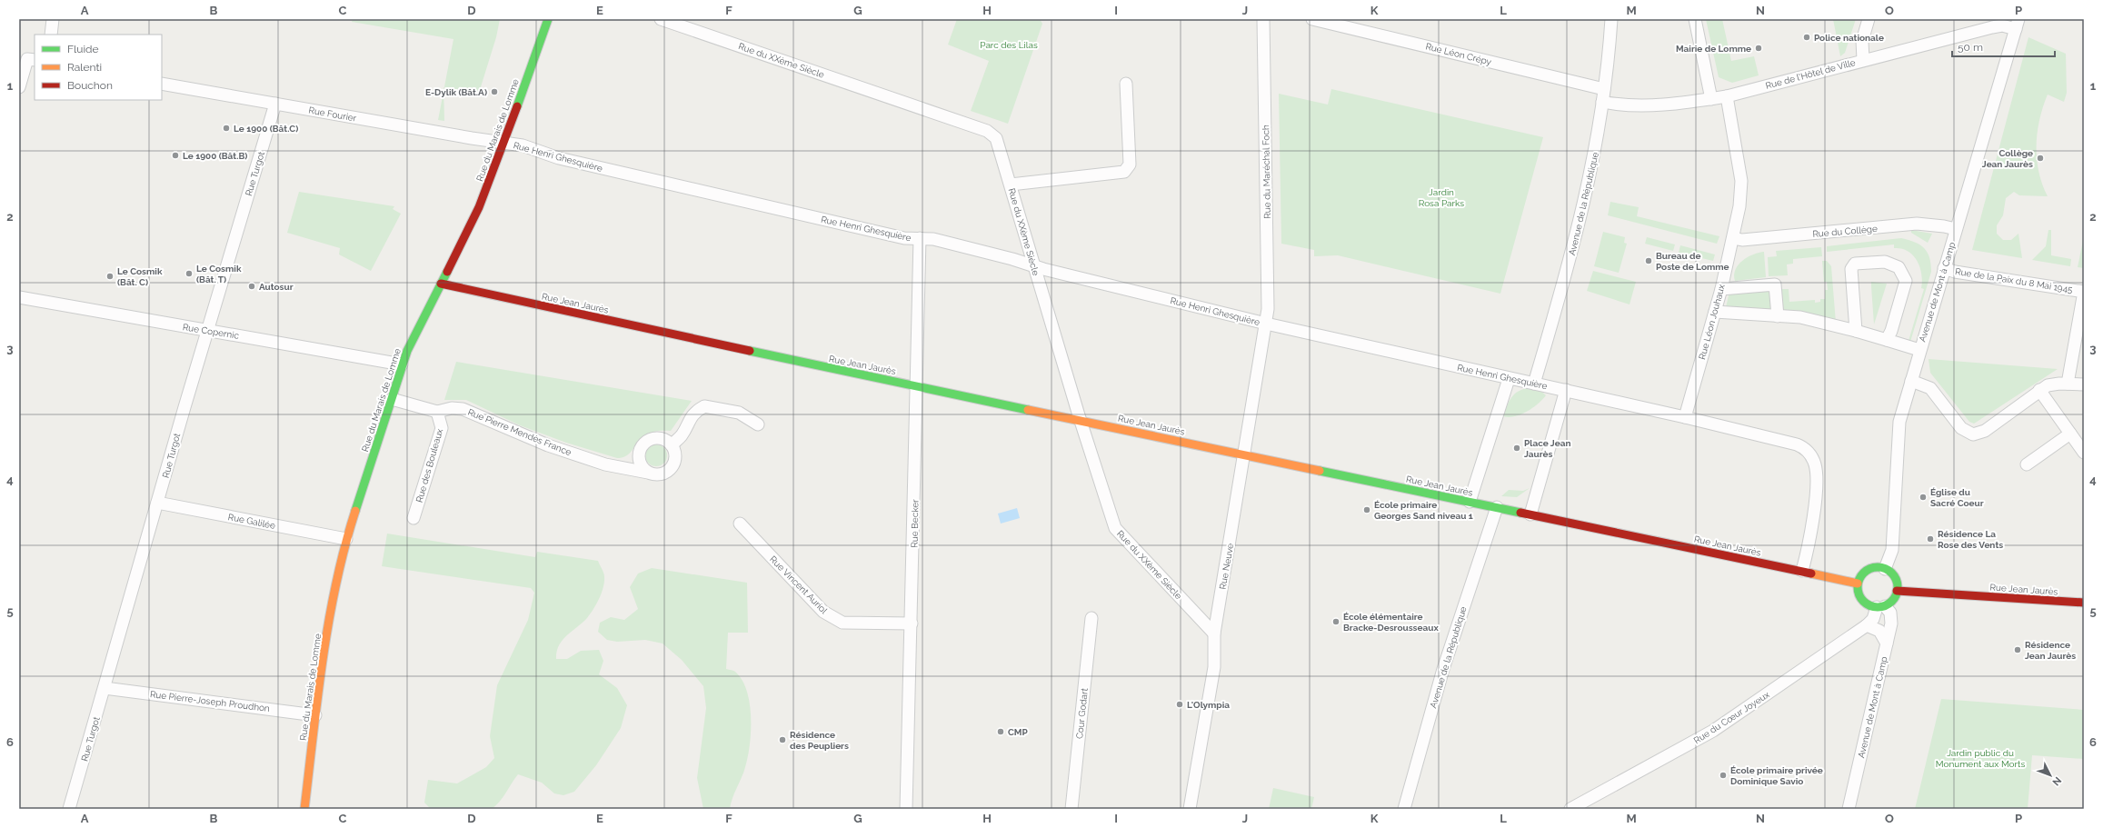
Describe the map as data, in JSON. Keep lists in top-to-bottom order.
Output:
{
  "streets": {
    "street": [
      "Rue Léon Crépy",
      "Rue du XXème Siècle",
      "Rue de l'Hôtel de Ville",
      "Rue Fourier",
      "Rue du Marais de Lomme",
      "Rue Henri Ghesquière",
      "Rue du Maréchal Foch",
      "Rue Turgot",
      "Avenue de la République",
      "Rue du Collège",
      "Rue de la Paix du 8 Mai 1945",
      "Avenue de Mont à Camp",
      "Rue Jean Jaurès",
      "Rue Léon Jouhaux",
      "Rue Copernic",
      "Rue Pierre Mendès France",
      "Rue des Bouleaux",
      "Rue Galilée",
      "Rue Becker",
      "Rue Neuve",
      "Rue Vincent Auriol",
      "Rue Pierre-Joseph Proudhon",
      "Cour Godart",
      "Rue du Cœur Joyeux"
    ]
  },
  "crossings": [
    ["Rue Léon Crépy", "Avenue de la République"],
    ["Rue du XXème Siècle", "Rue Henri Ghesquière"],
    ["Rue du XXème Siècle", "Rue Jean Jaurès"],
    ["Rue du XXème Siècle", "Rue Neuve"],
    ["Rue de l'Hôtel de Ville", "Avenue de la République"],
    ["Rue de l'Hôtel de Ville", "Avenue de Mont à Camp"],
    ["Rue de l'Hôtel de Ville", "Rue Léon Jouhaux"],
    ["Rue Fourier", "Rue du Marais de Lomme"],
    ["Rue Fourier", "Rue Henri Ghesquière"],
    ["Rue Fourier", "Rue Turgot"],
    ["Rue du Marais de Lomme", "Rue Henri Ghesquière"],
    ["Rue du Marais de Lomme", "Rue Jean Jaurès"],
    ["Rue du Marais de Lomme", "Rue Copernic"],
    ["Rue du Marais de Lomme", "Rue Pierre Mendès France"],
    ["Rue du Marais de Lomme", "Rue Galilée"],
    ["Rue du Marais de Lomme", "Rue Pierre-Joseph Proudhon"],
    ["Rue Henri Ghesquière", "Rue du Maréchal Foch"],
    ["Rue Henri Ghesquière", "Avenue de la République"],
    ["Rue Henri Ghesquière", "Rue Jean Jaurès"],
    ["Rue Henri Ghesquière", "Rue Léon Jouhaux"],
    ["Rue Henri Ghesquière", "Rue Becker"],
    ["Rue Henri Ghesquière", "Rue Neuve"],
    ["Rue du Maréchal Foch", "Rue Neuve"],
    ["Rue Turgot", "Rue Copernic"],
    ["Rue Turgot", "Rue Galilée"],
    ["Rue Turgot", "Rue Pierre-Joseph Proudhon"],
    ["Avenue de la République", "Rue Jean Jaurès"],
    ["Rue du Collège", "Avenue de Mont à Camp"],
    ["Rue du Collège", "Rue Léon Jouhaux"],
    ["Rue de la Paix du 8 Mai 1945", "Avenue de Mont à Camp"],
    ["Avenue de Mont à Camp", "Rue Jean Jaurès"],
    ["Avenue de Mont à Camp", "Rue du Cœur Joyeux"],
    ["Rue Jean Jaurès", "Rue Becker"],
    ["Rue Jean Jaurès", "Rue Neuve"],
    ["Rue Jean Jaurès", "Rue du Cœur Joyeux"],
    ["Rue Pierre Mendès France", "Rue des Bouleaux"],
    ["Rue Becker", "Rue Vincent Auriol"]
  ],
  "parks": ["Parc des Lilas", "Jardin Rosa Parks", "Jardin public du Monument aux Morts"],
  "places": [
    "Police nationale",
    "Mairie de Lomme",
    "E-Dylik (Bât.A)",
    "Le 1900 (Bât.C)",
    "Le 1900 (Bât.B)",
    "Collège Jean Jaurès",
    "Bureau de Poste de Lomme",
    "Le Cosmik (Bât. T)",
    "Le Cosmik (Bât. C)",
    "Autosur",
    "Place Jean Jaurès",
    "Église du Sacré Coeur",
    "École primaire Georges Sand niveau 1",
    "Résidence La Rose des Vents",
    "École élémentaire Bracke-Desrousseaux",
    "Résidence Jean Jaurès",
    "L'Olympia",
    "CMP",
    "Résidence des Peupliers",
    "École primaire privée Dominique Savio"
  ],
  "legend": ["Fluide", "Ralenti", "Bouchon"],
  "scale_bar": "50 m",
  "north": "bottom right",
  "grid": {
    "columns": [
      "A",
      "B",
      "C",
      "D",
      "E",
      "F",
      "G",
      "H",
      "I",
      "J",
      "K",
      "L",
      "M",
      "N",
      "O",
      "P"
    ],
    "rows": [
      "1",
      "2",
      "3",
      "4",
      "5",
      "6"
    ]
  }
}
